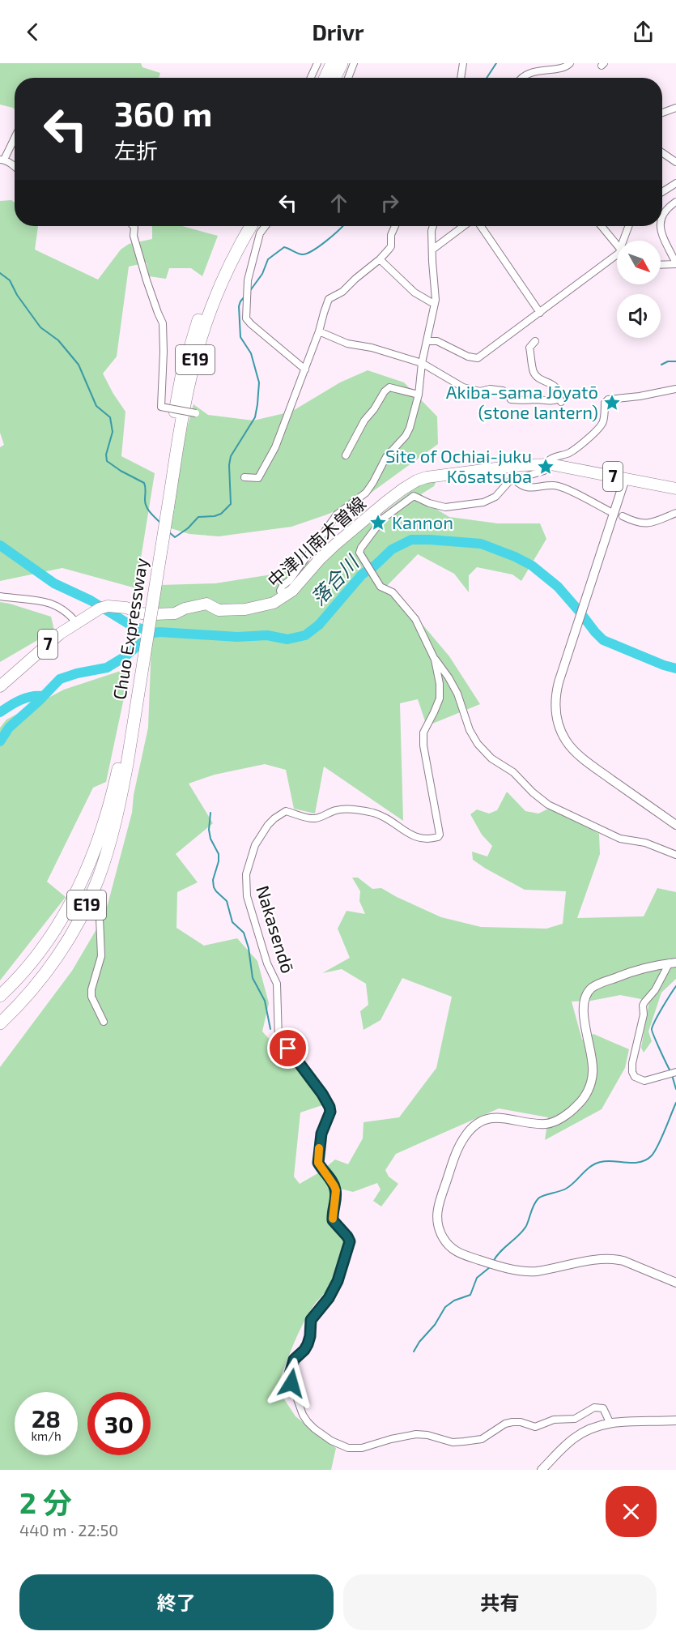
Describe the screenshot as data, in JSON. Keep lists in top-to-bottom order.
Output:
{
  "streets": {
    "highway": ["E19", "Chuo Expressway"],
    "main road": ["7", "中津川南木曽線"],
    "street": ["Nakasendō"]
  },
  "water": ["落合川"],
  "places": {
    "place": ["Akiba-sama Jōyatō (stone lantern)", "Site of Ochiai-juku Kōsatsuba", "Kannon"]
  },
  "north": "bottom right",
  "page": {
    "header": "Drivr",
    "turn": ["360 m", "左折"],
    "speed": "28 km/h",
    "limit": "30",
    "heading": ["2 分", "440 m · 22:50"],
    "buttons": ["終了", "共有"]
  }
}
